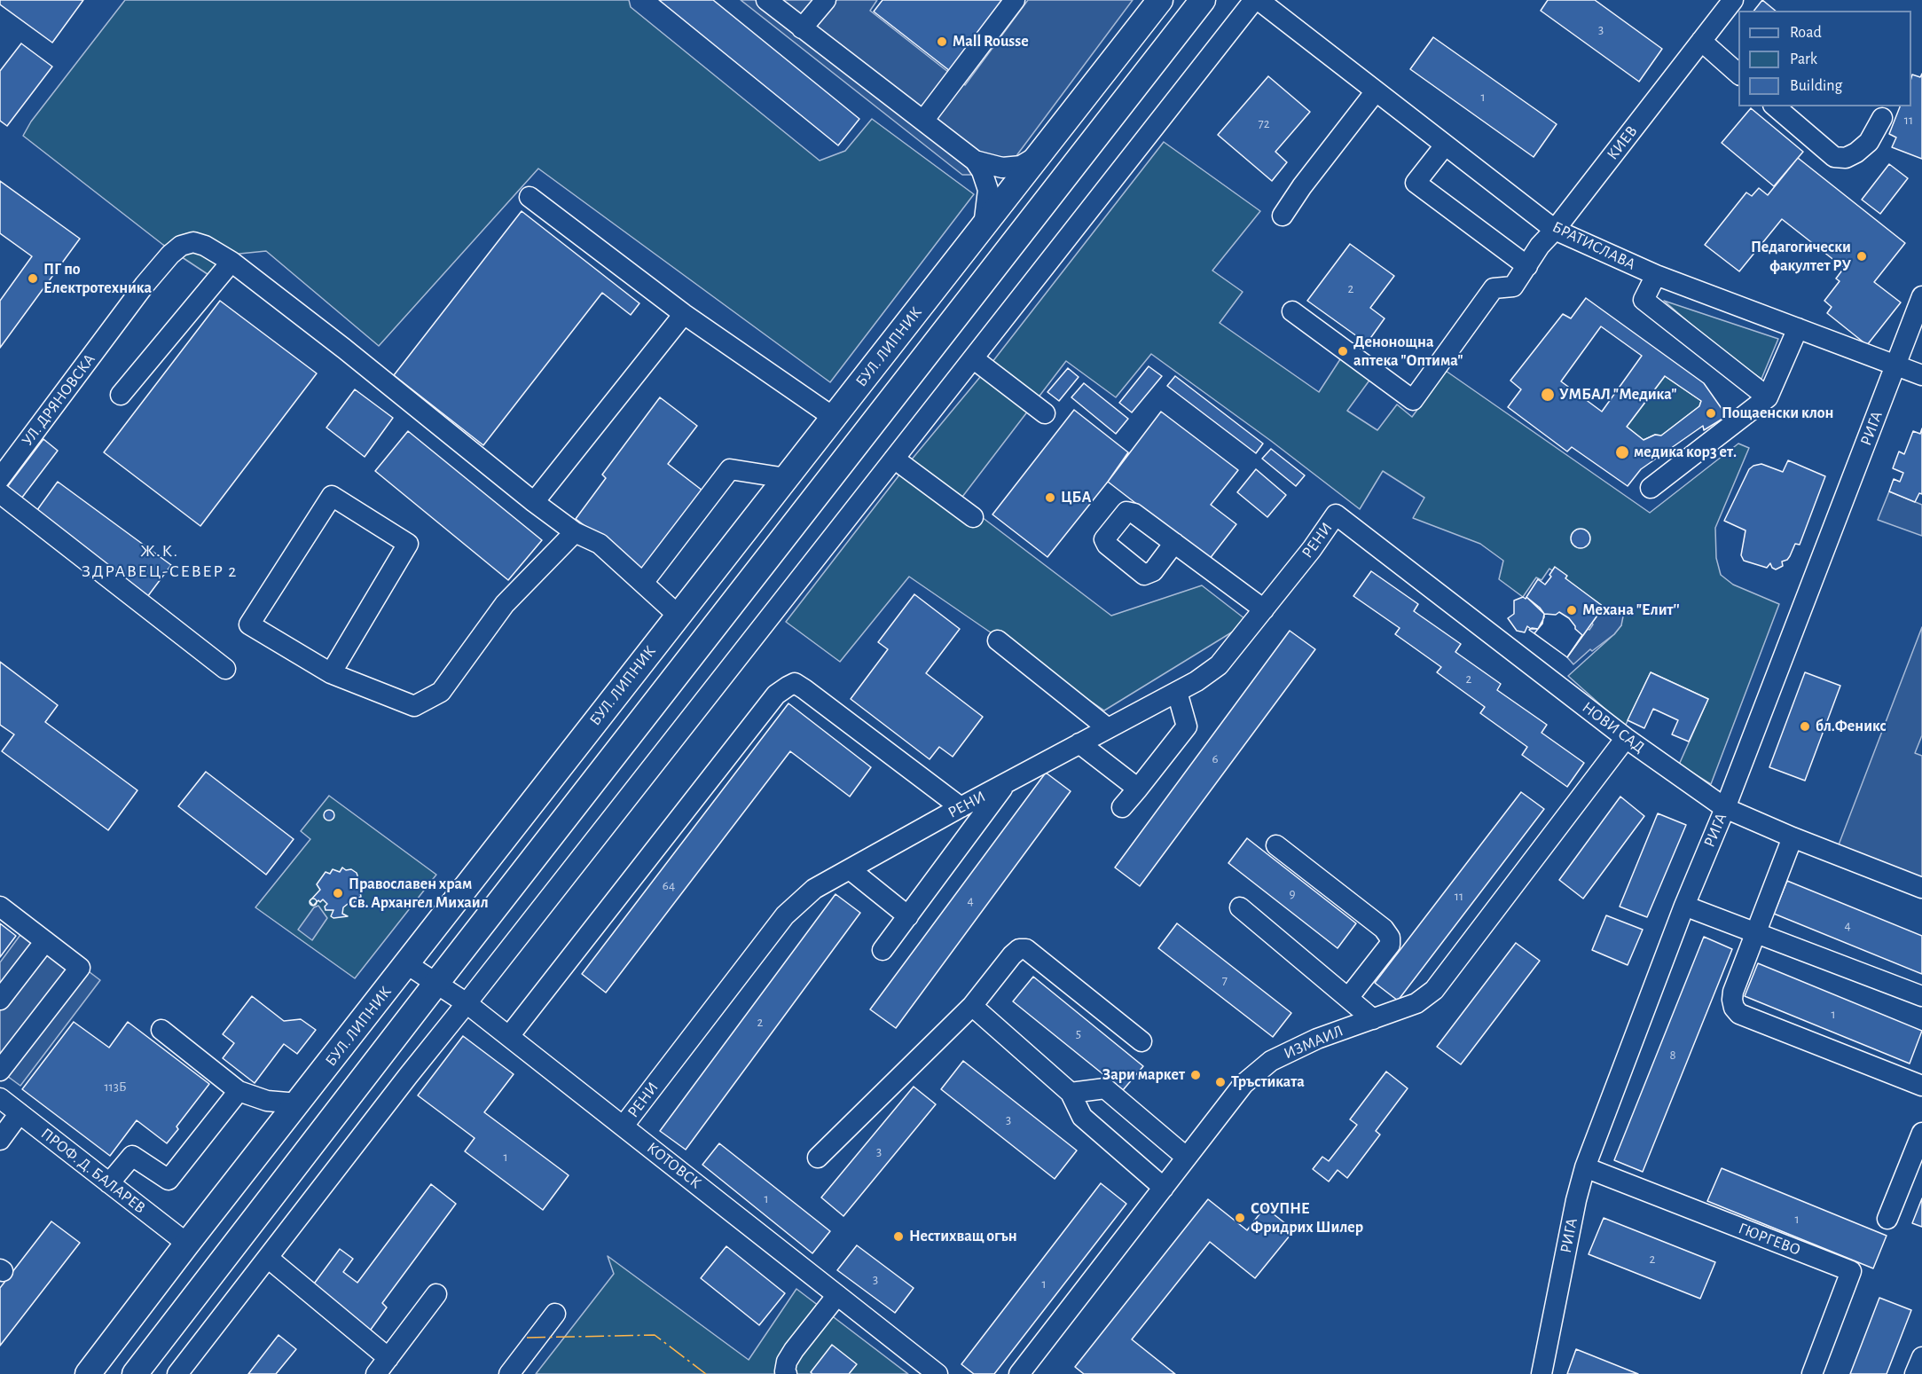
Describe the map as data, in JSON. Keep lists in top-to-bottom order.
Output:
{
  "streets": {
    "main road": ["БУЛ. ЛИПНИК"],
    "street": [
      "КИЕВ",
      "БРАТИСЛАВА",
      "УЛ. ДРЯНОВСКА",
      "РИГА",
      "РЕНИ",
      "НОВИ САД",
      "ИЗМАИЛ",
      "КОТОВСК",
      "ПРОФ. Д. БАЛАРЕВ",
      "ГЮРГЕВО"
    ]
  },
  "crossings": [
    ["КИЕВ", "БРАТИСЛАВА"],
    ["БРАТИСЛАВА", "РИГА"],
    ["БУЛ. ЛИПНИК", "УЛ. ДРЯНОВСКА"],
    ["БУЛ. ЛИПНИК", "КОТОВСК"],
    ["БУЛ. ЛИПНИК", "ПРОФ. Д. БАЛАРЕВ"],
    ["РИГА", "НОВИ САД"],
    ["РИГА", "ГЮРГЕВО"],
    ["РЕНИ", "НОВИ САД"],
    ["РЕНИ", "КОТОВСК"],
    ["НОВИ САД", "ИЗМАИЛ"]
  ],
  "districts": ["Ж.К. ЗДРАВЕЦ-СЕВЕР 2"],
  "places": [
    "Mall Rousse",
    "Педагогически факултет РУ",
    "ПГ по Електротехника",
    "Денонощна аптека \"Оптима\"",
    "УМБАЛ \"Медика\"",
    "Пощаенски клон",
    "медика кор3 ет.",
    "ЦБА",
    "Механа \"Елит''",
    "бл.Феникс",
    "Православен храм Св. Архангел Михаил",
    "Зари маркет",
    "Тръстиката",
    "СОУПНЕ Фридрих Шилер",
    "Нестихващ огън"
  ],
  "house_numbers": [
    "3",
    "1",
    "11",
    "72",
    "2",
    "2",
    "6",
    "64",
    "9",
    "11",
    "4",
    "4",
    "7",
    "1",
    "2",
    "5",
    "8",
    "113Б",
    "3",
    "3",
    "1",
    "1",
    "1",
    "2",
    "3",
    "1"
  ],
  "legend": ["Road", "Park", "Building"]
}
